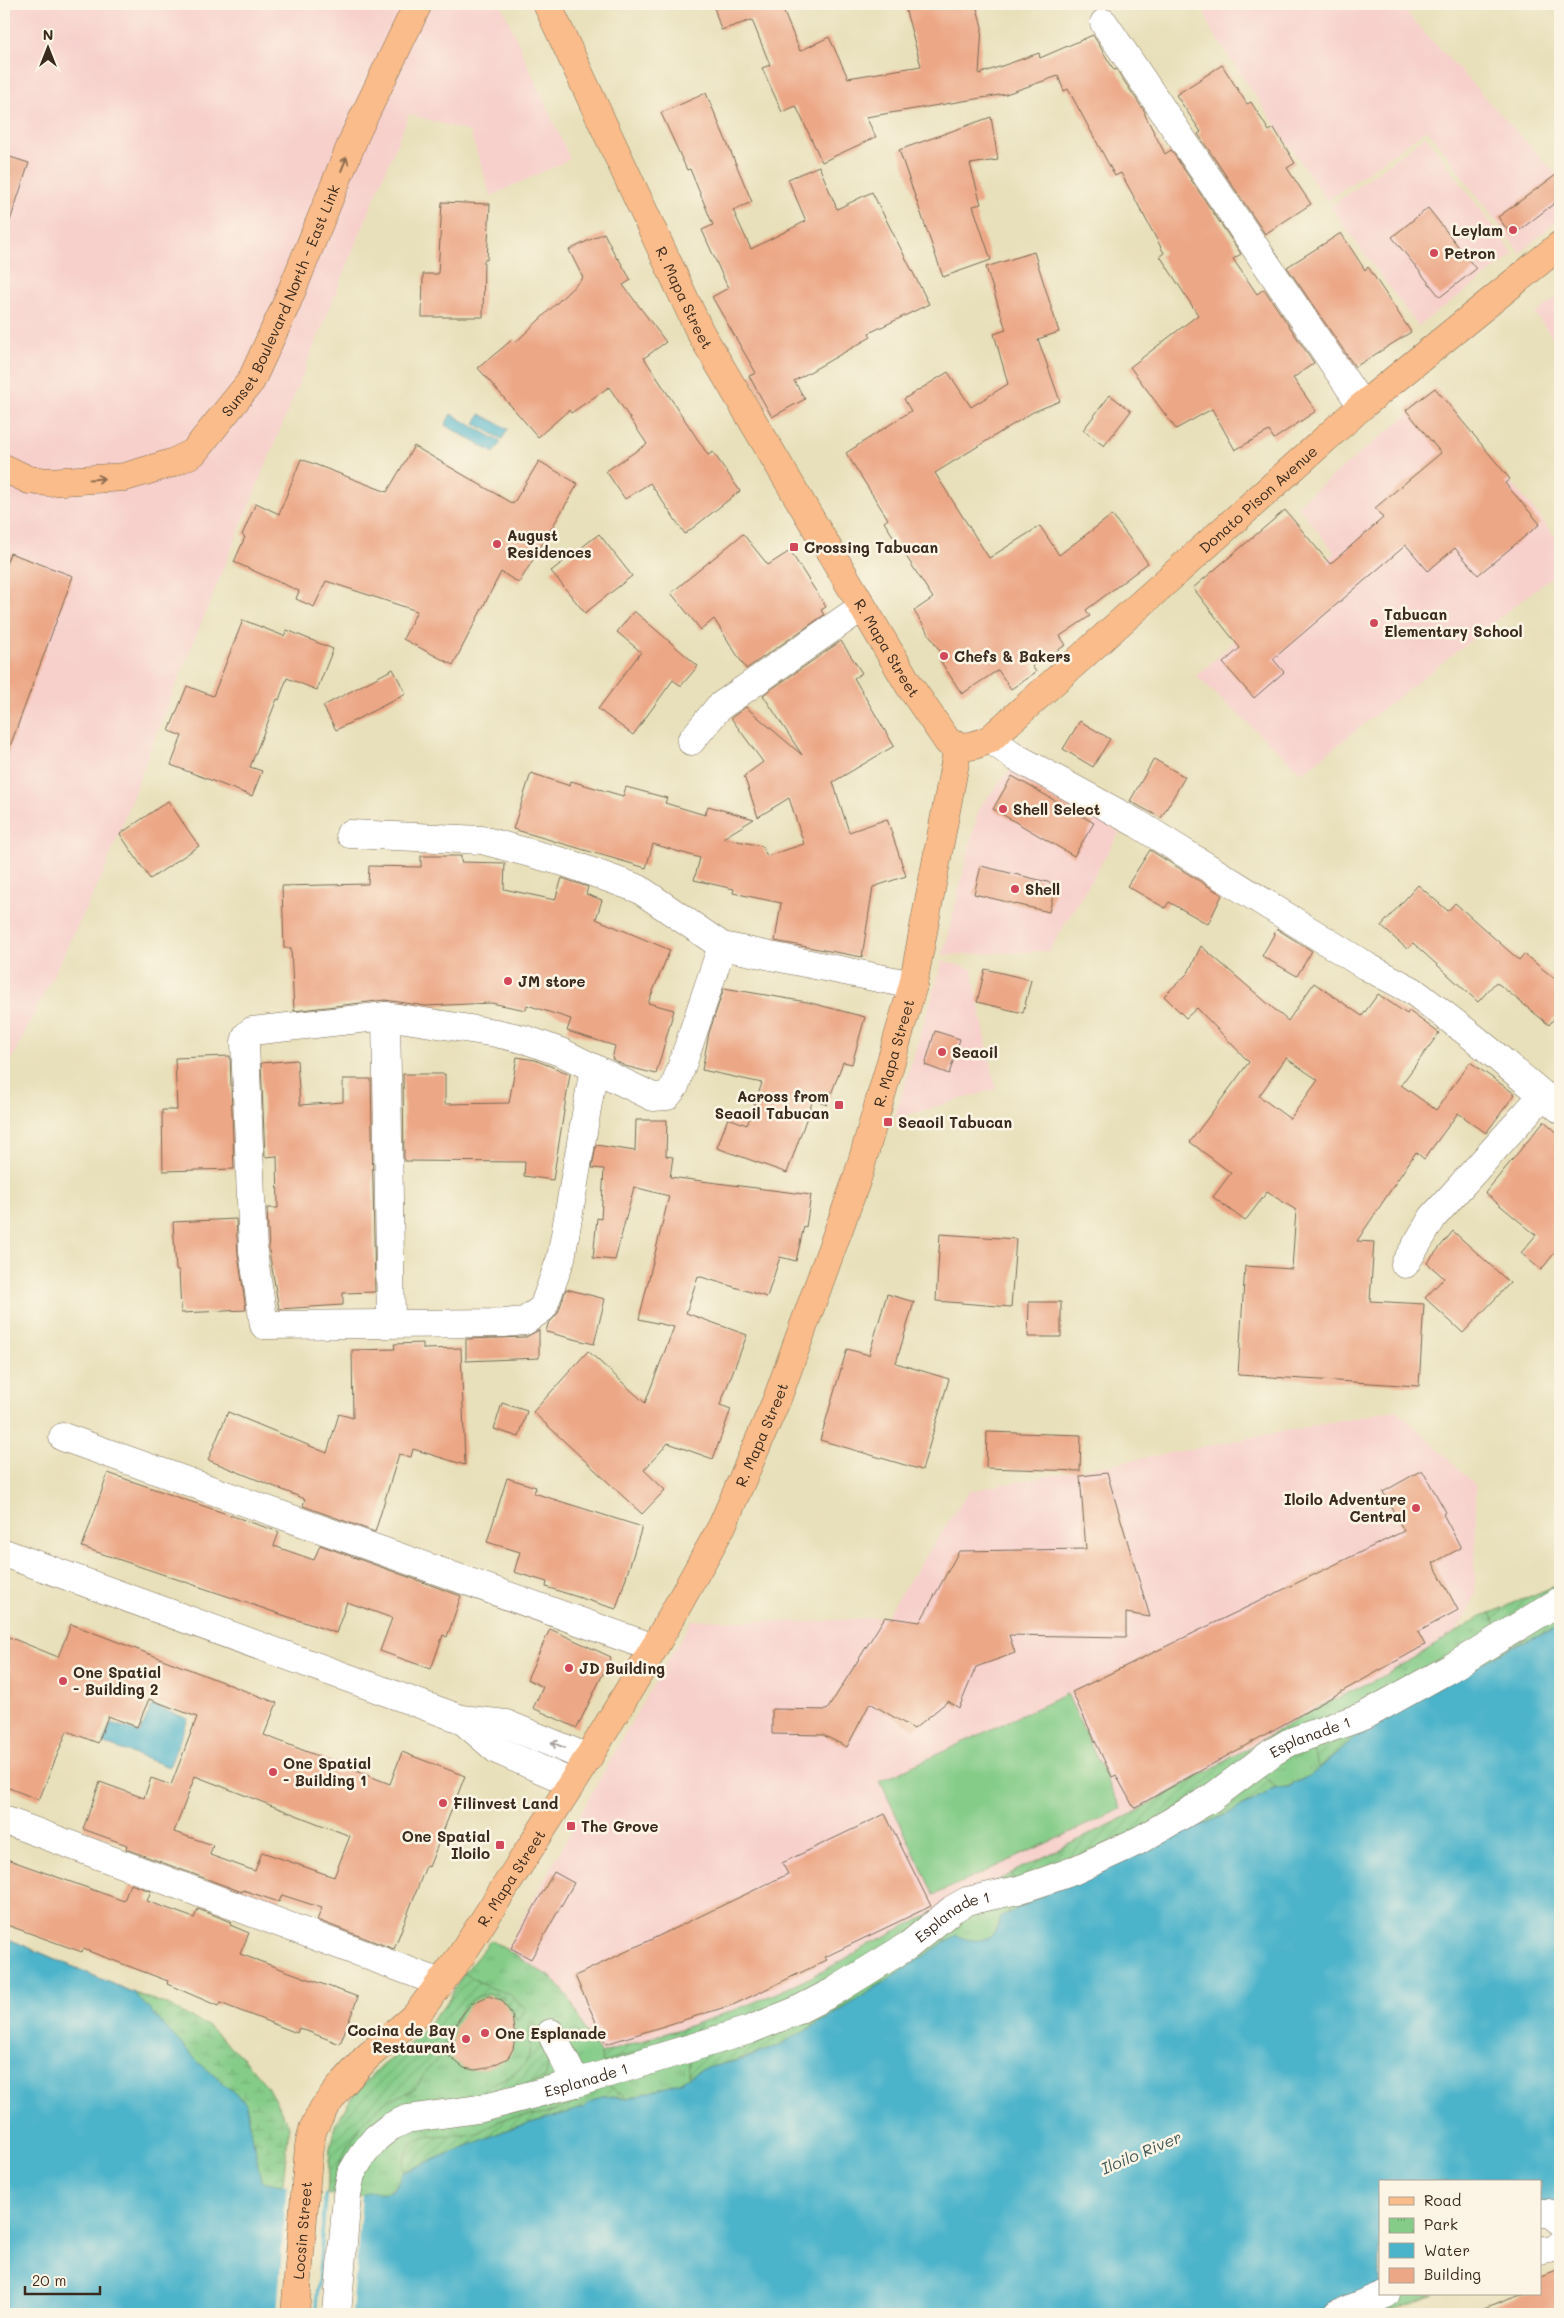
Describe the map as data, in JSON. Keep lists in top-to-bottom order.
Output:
{
  "streets": {
    "main road": [
      "R. Mapa Street",
      "Sunset Boulevard North - East Link",
      "Donato Pison Avenue",
      "Locsin Street"
    ],
    "street": ["Esplanade 1"]
  },
  "crossings": [
    ["R. Mapa Street", "Donato Pison Avenue"],
    ["R. Mapa Street", "Locsin Street"]
  ],
  "one_way": ["Sunset Boulevard North - East Link"],
  "water": ["Iloilo River"],
  "places": {
    "other": [
      "Leylam",
      "Petron",
      "August Residences",
      "Tabucan Elementary School",
      "Chefs & Bakers",
      "Shell Select",
      "Shell",
      "JM store",
      "Seaoil",
      "Iloilo Adventure Central",
      "JD Building",
      "One Spatial - Building 2",
      "One Spatial - Building 1",
      "Filinvest Land",
      "One Esplanade",
      "Cocina de Bay Restaurant"
    ],
    "transit": [
      "Crossing Tabucan",
      "Across from Seaoil Tabucan",
      "Seaoil Tabucan",
      "The Grove",
      "One Spatial Iloilo"
    ]
  },
  "legend": [
    "Road",
    "Park",
    "Water",
    "Building"
  ],
  "scale_bar": "20 m",
  "north": "top"
}
